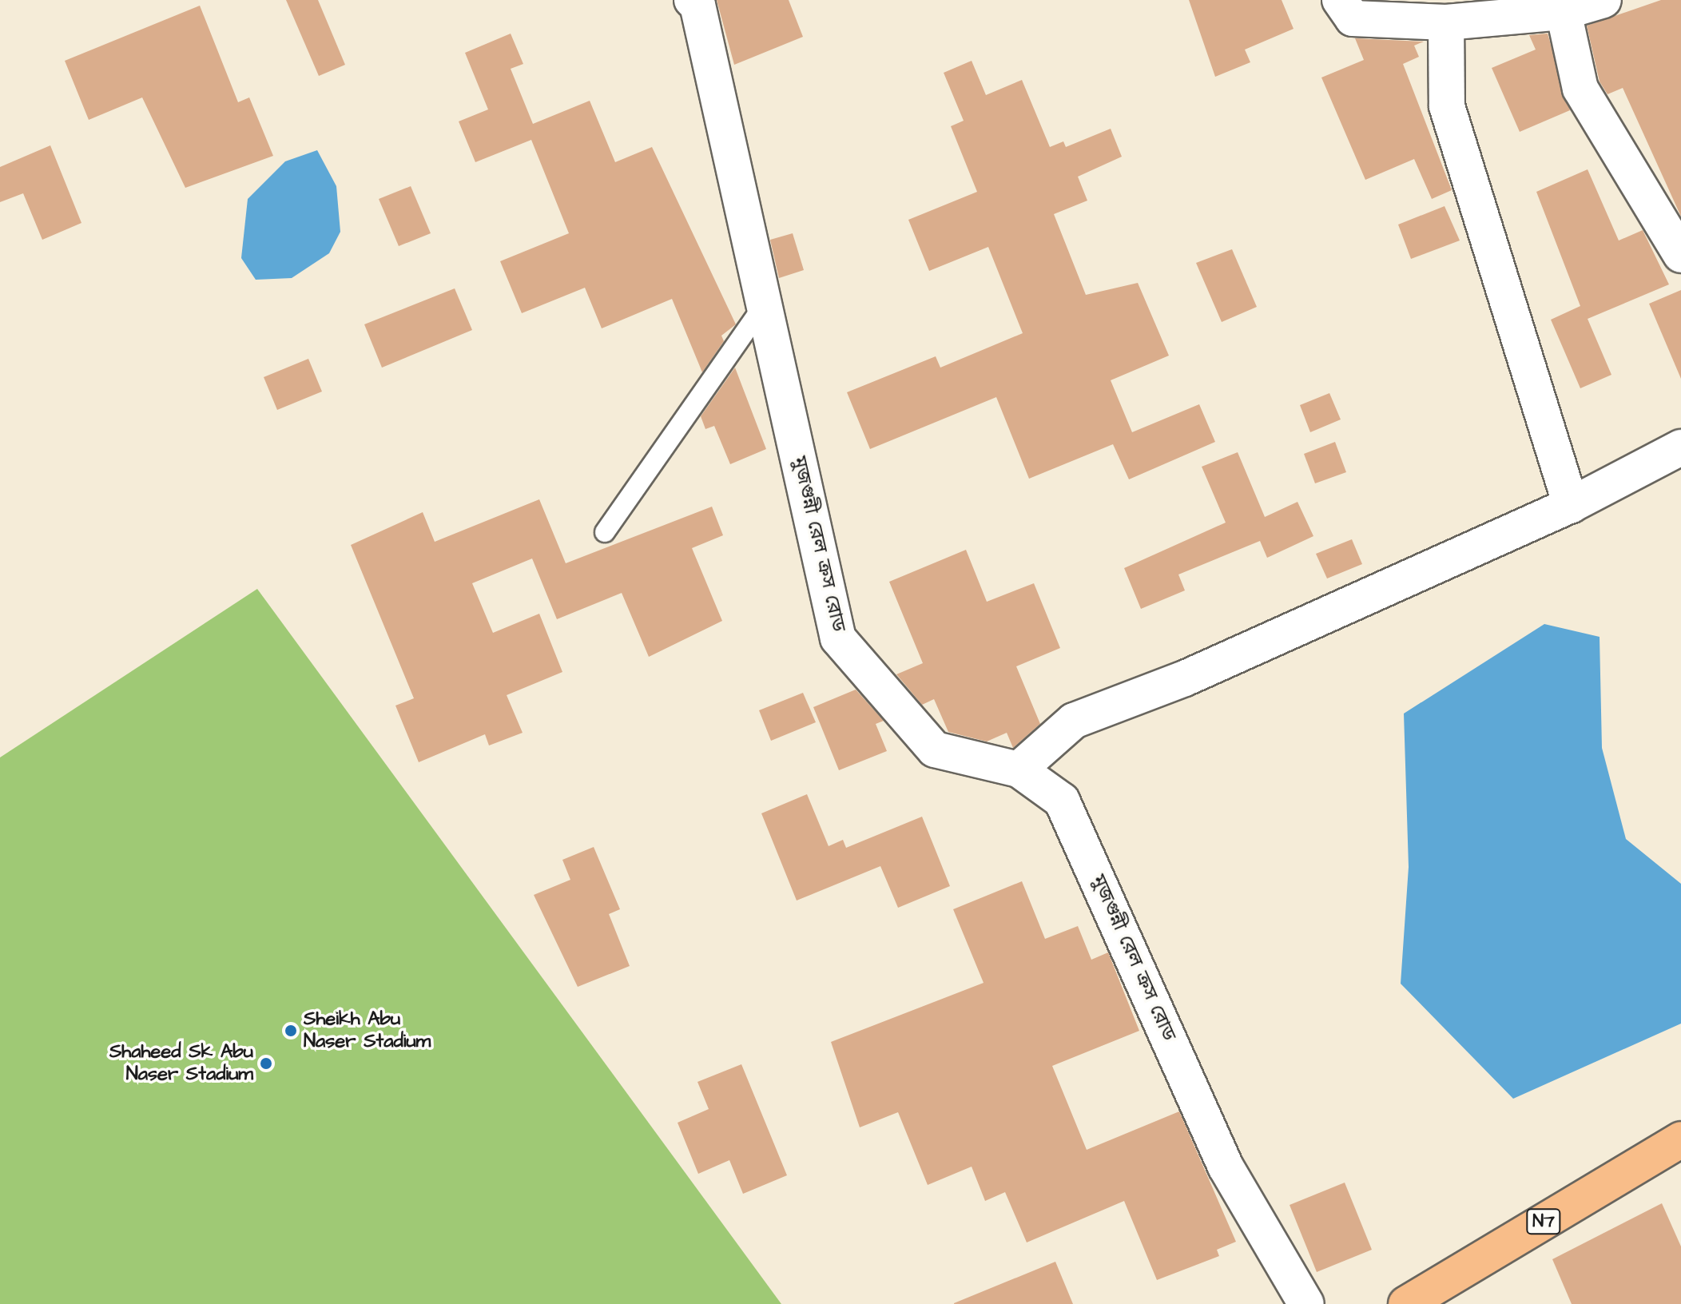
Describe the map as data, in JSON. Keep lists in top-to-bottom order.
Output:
{
  "streets": {
    "highway": ["N7"],
    "street": ["মুজগুন্নী রেল ক্রস রোড"]
  },
  "places": ["Sheikh Abu Naser Stadium", "Shaheed Sk Abu Naser Stadium"]
}
